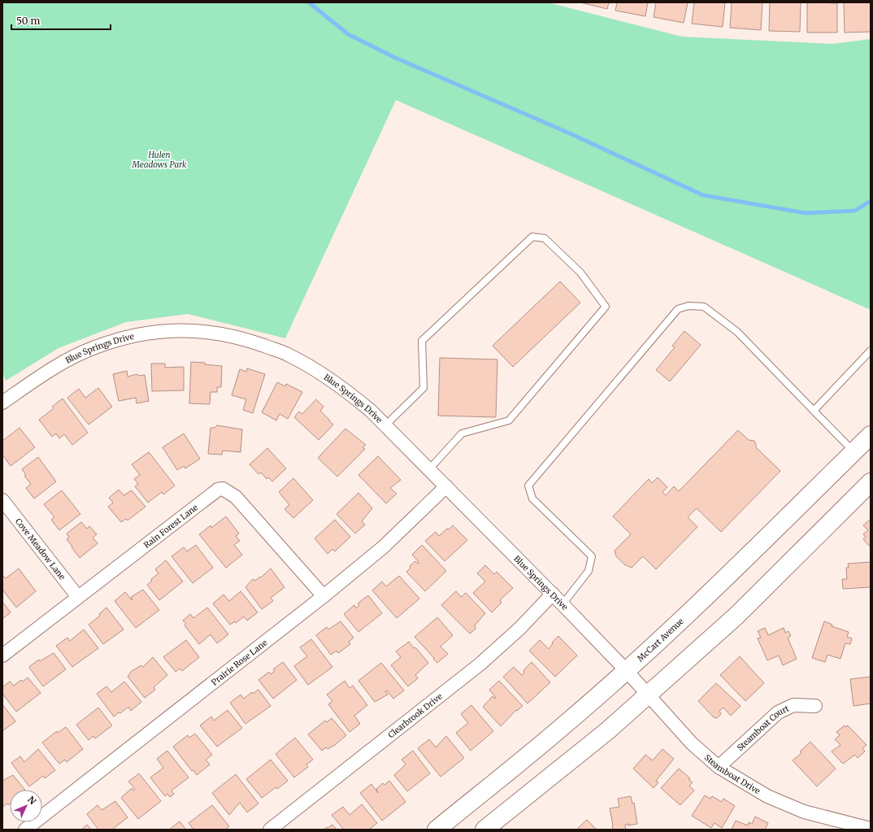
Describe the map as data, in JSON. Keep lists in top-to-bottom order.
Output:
{
  "streets": {
    "main road": ["McCart Avenue"],
    "street": [
      "Blue Springs Drive",
      "Rain Forest Lane",
      "Cove Meadow Lane",
      "Prairie Rose Lane",
      "Clearbrook Drive",
      "Steamboat Court",
      "Steamboat Drive"
    ]
  },
  "crossings": [
    ["Blue Springs Drive", "McCart Avenue"],
    ["Blue Springs Drive", "Prairie Rose Lane"],
    ["Blue Springs Drive", "Clearbrook Drive"],
    ["Blue Springs Drive", "Steamboat Drive"],
    ["Rain Forest Lane", "Cove Meadow Lane"],
    ["Rain Forest Lane", "Prairie Rose Lane"],
    ["McCart Avenue", "Steamboat Drive"],
    ["Steamboat Court", "Steamboat Drive"]
  ],
  "parks": ["Hulen Meadows Park"],
  "scale_bar": "50 m",
  "north": "top right"
}
